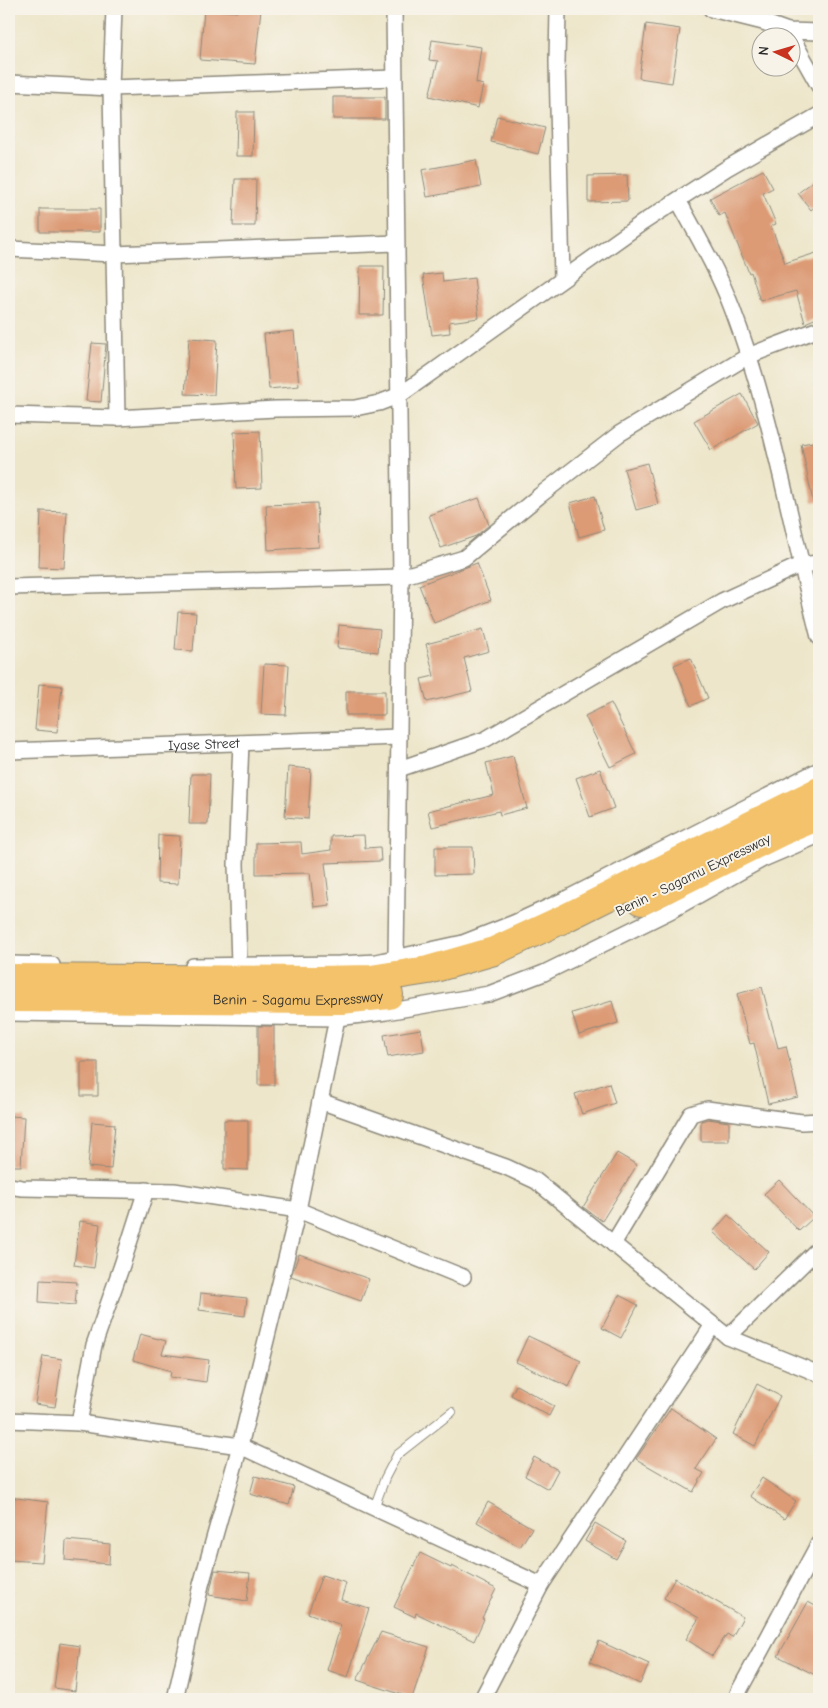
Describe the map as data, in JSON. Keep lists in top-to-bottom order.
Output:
{
  "streets": {
    "highway": ["Benin - Sagamu Expressway"],
    "street": ["Iyase Street"]
  },
  "north": "left"
}
